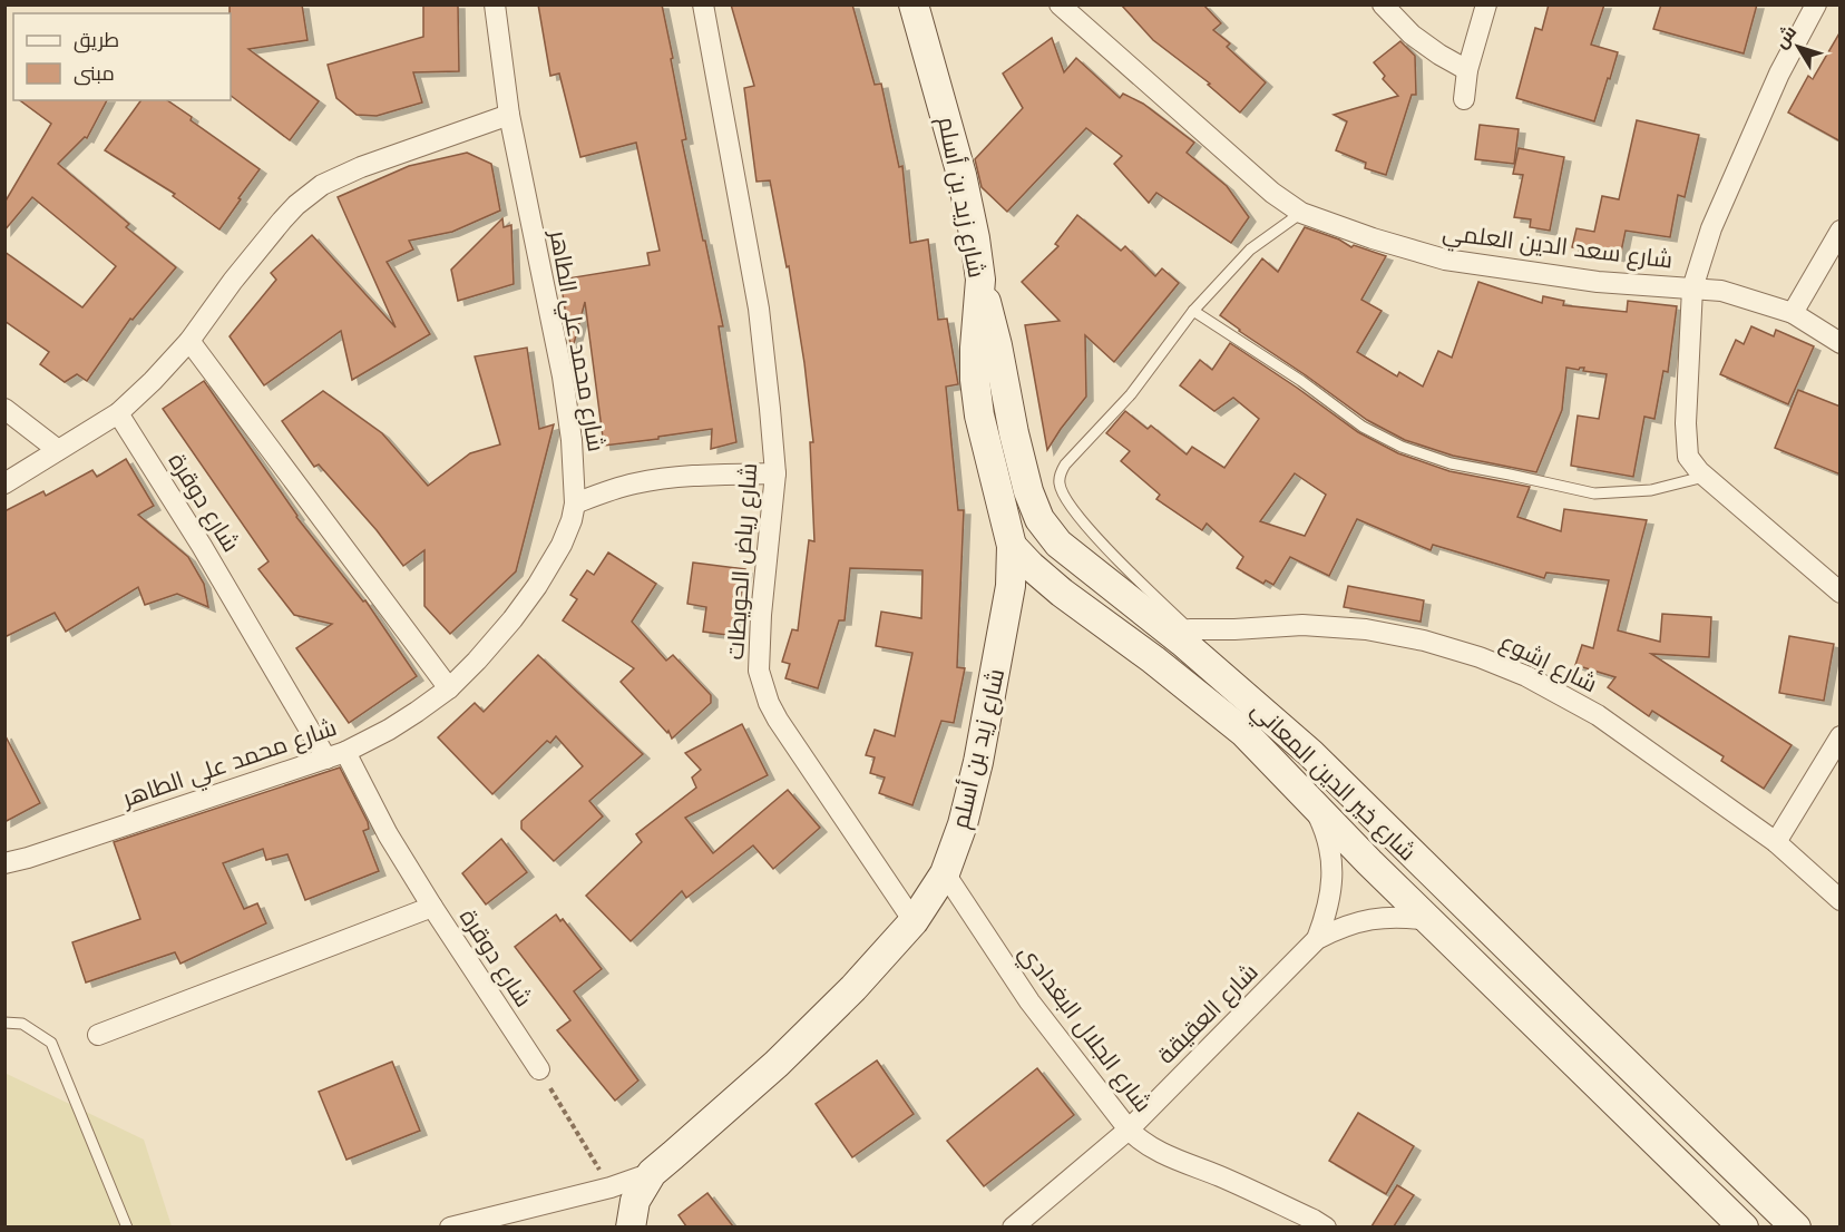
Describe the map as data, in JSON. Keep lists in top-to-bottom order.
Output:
{
  "streets": {
    "street": [
      "شارع زيد بن أسلم",
      "شارع سعد الدين العلمي",
      "شارع محمد علي الطاهر",
      "شارع دوقرة",
      "شارع رياض الحويطات",
      "شارع إشوع",
      "شارع خير الدين المعاني",
      "شارع العقيقة",
      "شارع الجلال البغدادي"
    ]
  },
  "crossings": [
    ["شارع زيد بن أسلم", "شارع رياض الحويطات"],
    ["شارع زيد بن أسلم", "شارع خير الدين المعاني"],
    ["شارع زيد بن أسلم", "شارع الجلال البغدادي"],
    ["شارع محمد علي الطاهر", "شارع دوقرة"],
    ["شارع إشوع", "شارع خير الدين المعاني"],
    ["شارع خير الدين المعاني", "شارع العقيقة"],
    ["شارع العقيقة", "شارع الجلال البغدادي"]
  ],
  "legend": ["طريق", "مبنى"],
  "north": "top left"
}
